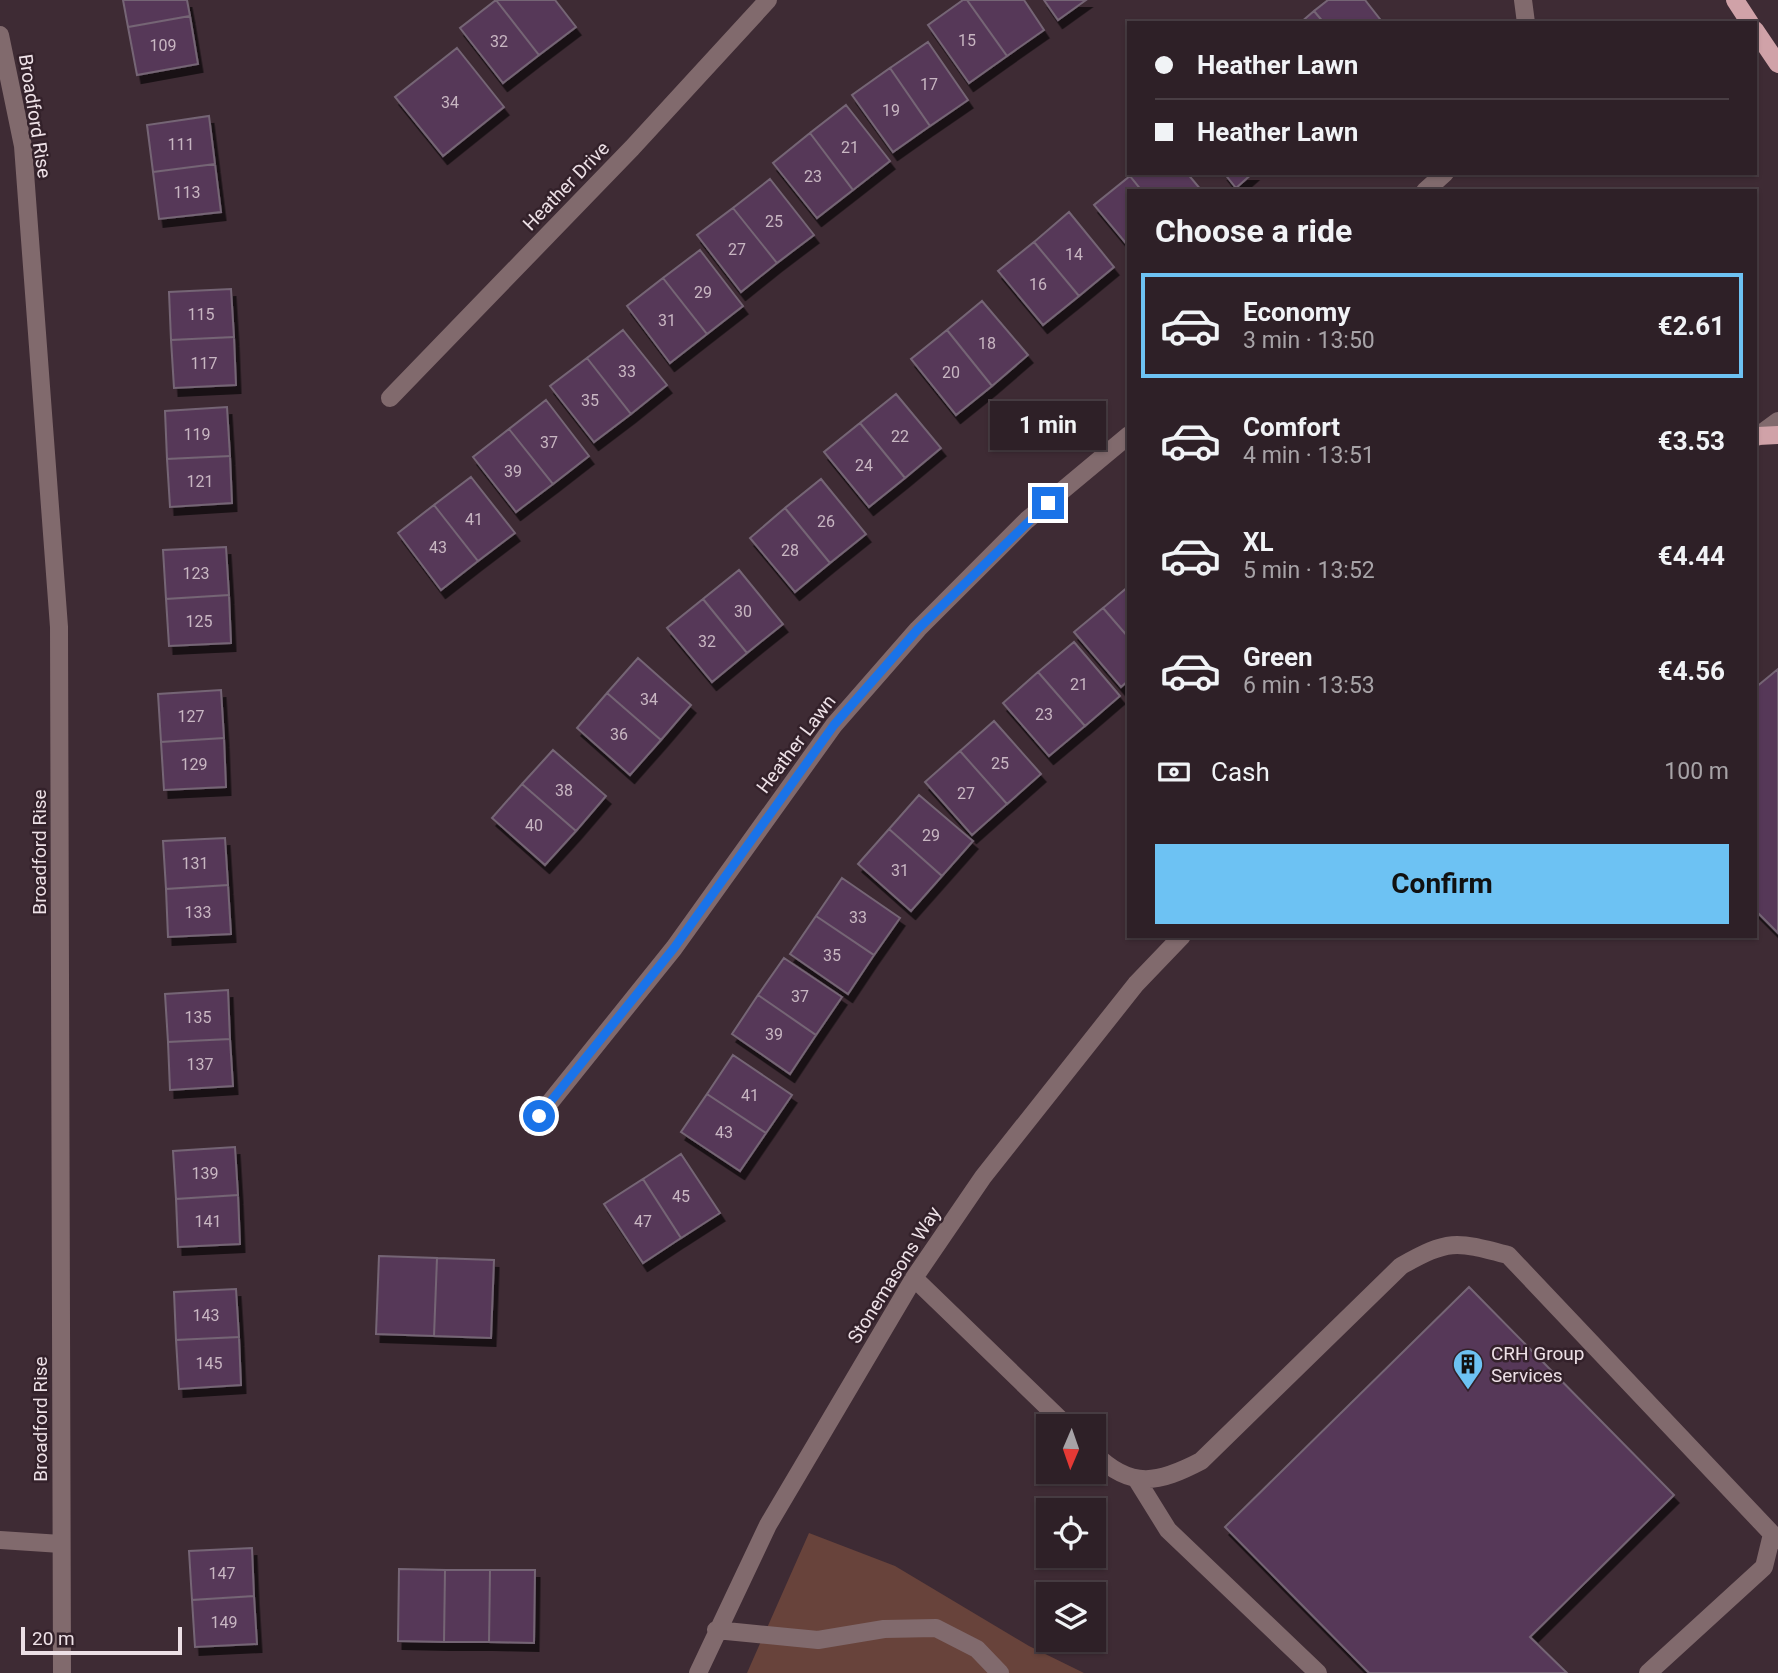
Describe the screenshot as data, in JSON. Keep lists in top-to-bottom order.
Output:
{
  "streets": {
    "street": [
      "Broadford Rise",
      "Heather Drive",
      "Heather Lawn",
      "Stonemasons Way"
    ]
  },
  "places": {
    "building": ["CRH Group Services"]
  },
  "house_numbers": [
    "15",
    "32",
    "109",
    "17",
    "34",
    "19",
    "111",
    "21",
    "23",
    "113",
    "25",
    "27",
    "14",
    "16",
    "29",
    "115",
    "31",
    "18",
    "117",
    "33",
    "20",
    "35",
    "119",
    "22",
    "37",
    "24",
    "39",
    "121",
    "41",
    "26",
    "43",
    "28",
    "123",
    "30",
    "125",
    "32",
    "21",
    "34",
    "23",
    "127",
    "36",
    "25",
    "129",
    "38",
    "27",
    "40",
    "29",
    "131",
    "31",
    "133",
    "33",
    "35",
    "37",
    "135",
    "39",
    "137",
    "41",
    "43",
    "139",
    "45",
    "141",
    "47",
    "143",
    "145",
    "147",
    "149"
  ],
  "scale_bar": "20 m",
  "north": "bottom",
  "page": {
    "banner": ["Heather Lawn", "Heather Lawn"],
    "heading": "Choose a ride",
    "list": [
      {
        "name": "Economy",
        "note": "3 min · 13:50",
        "value": "€2.61"
      },
      {
        "name": "Comfort",
        "note": "4 min · 13:51",
        "value": "€3.53"
      },
      {
        "name": "XL",
        "note": "5 min · 13:52",
        "value": "€4.44"
      },
      {
        "name": "Green",
        "note": "6 min · 13:53",
        "value": "€4.56"
      }
    ],
    "bubble": "1 min",
    "pay": ["Cash", "100 m"],
    "buttons": "Confirm",
    "scale": "20 m"
  }
}
